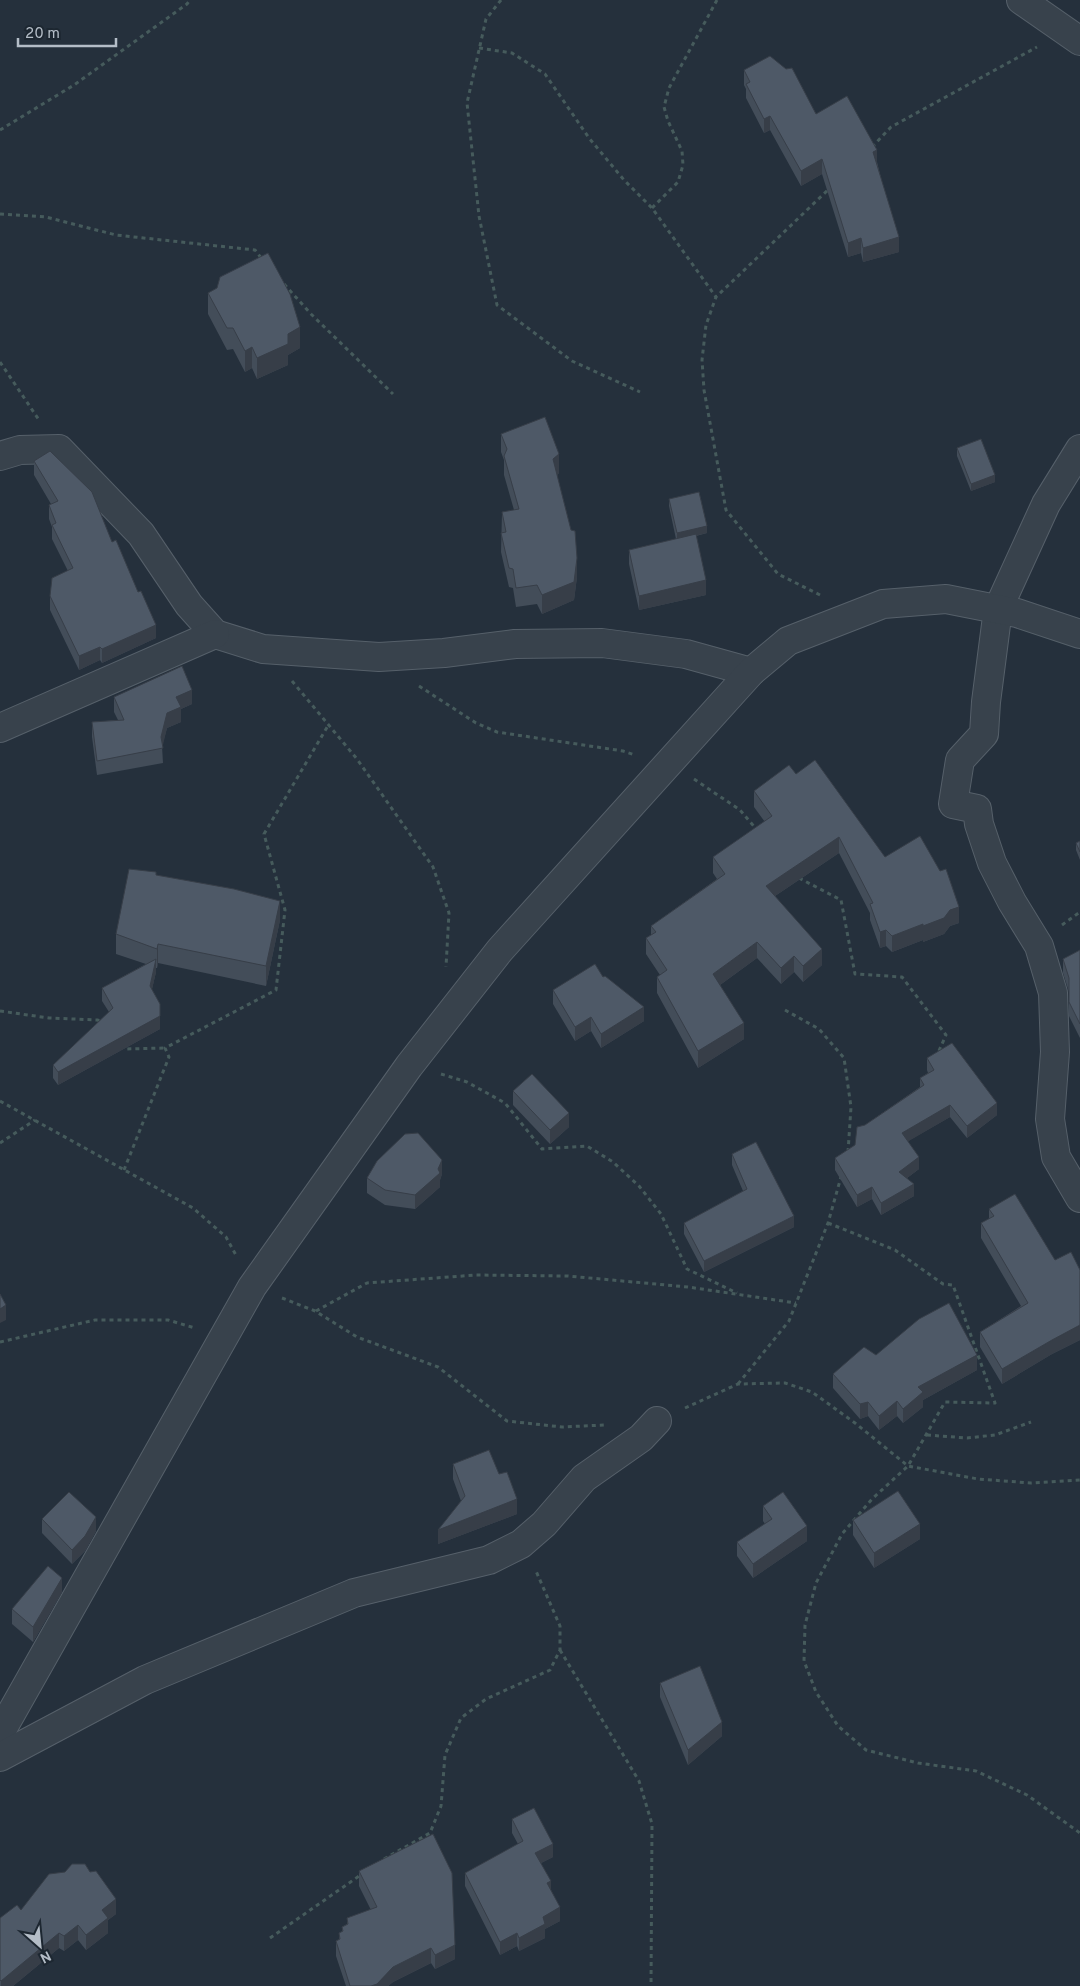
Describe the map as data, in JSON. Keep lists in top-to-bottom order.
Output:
{
  "scale_bar": "20 m",
  "north": "bottom right"
}
